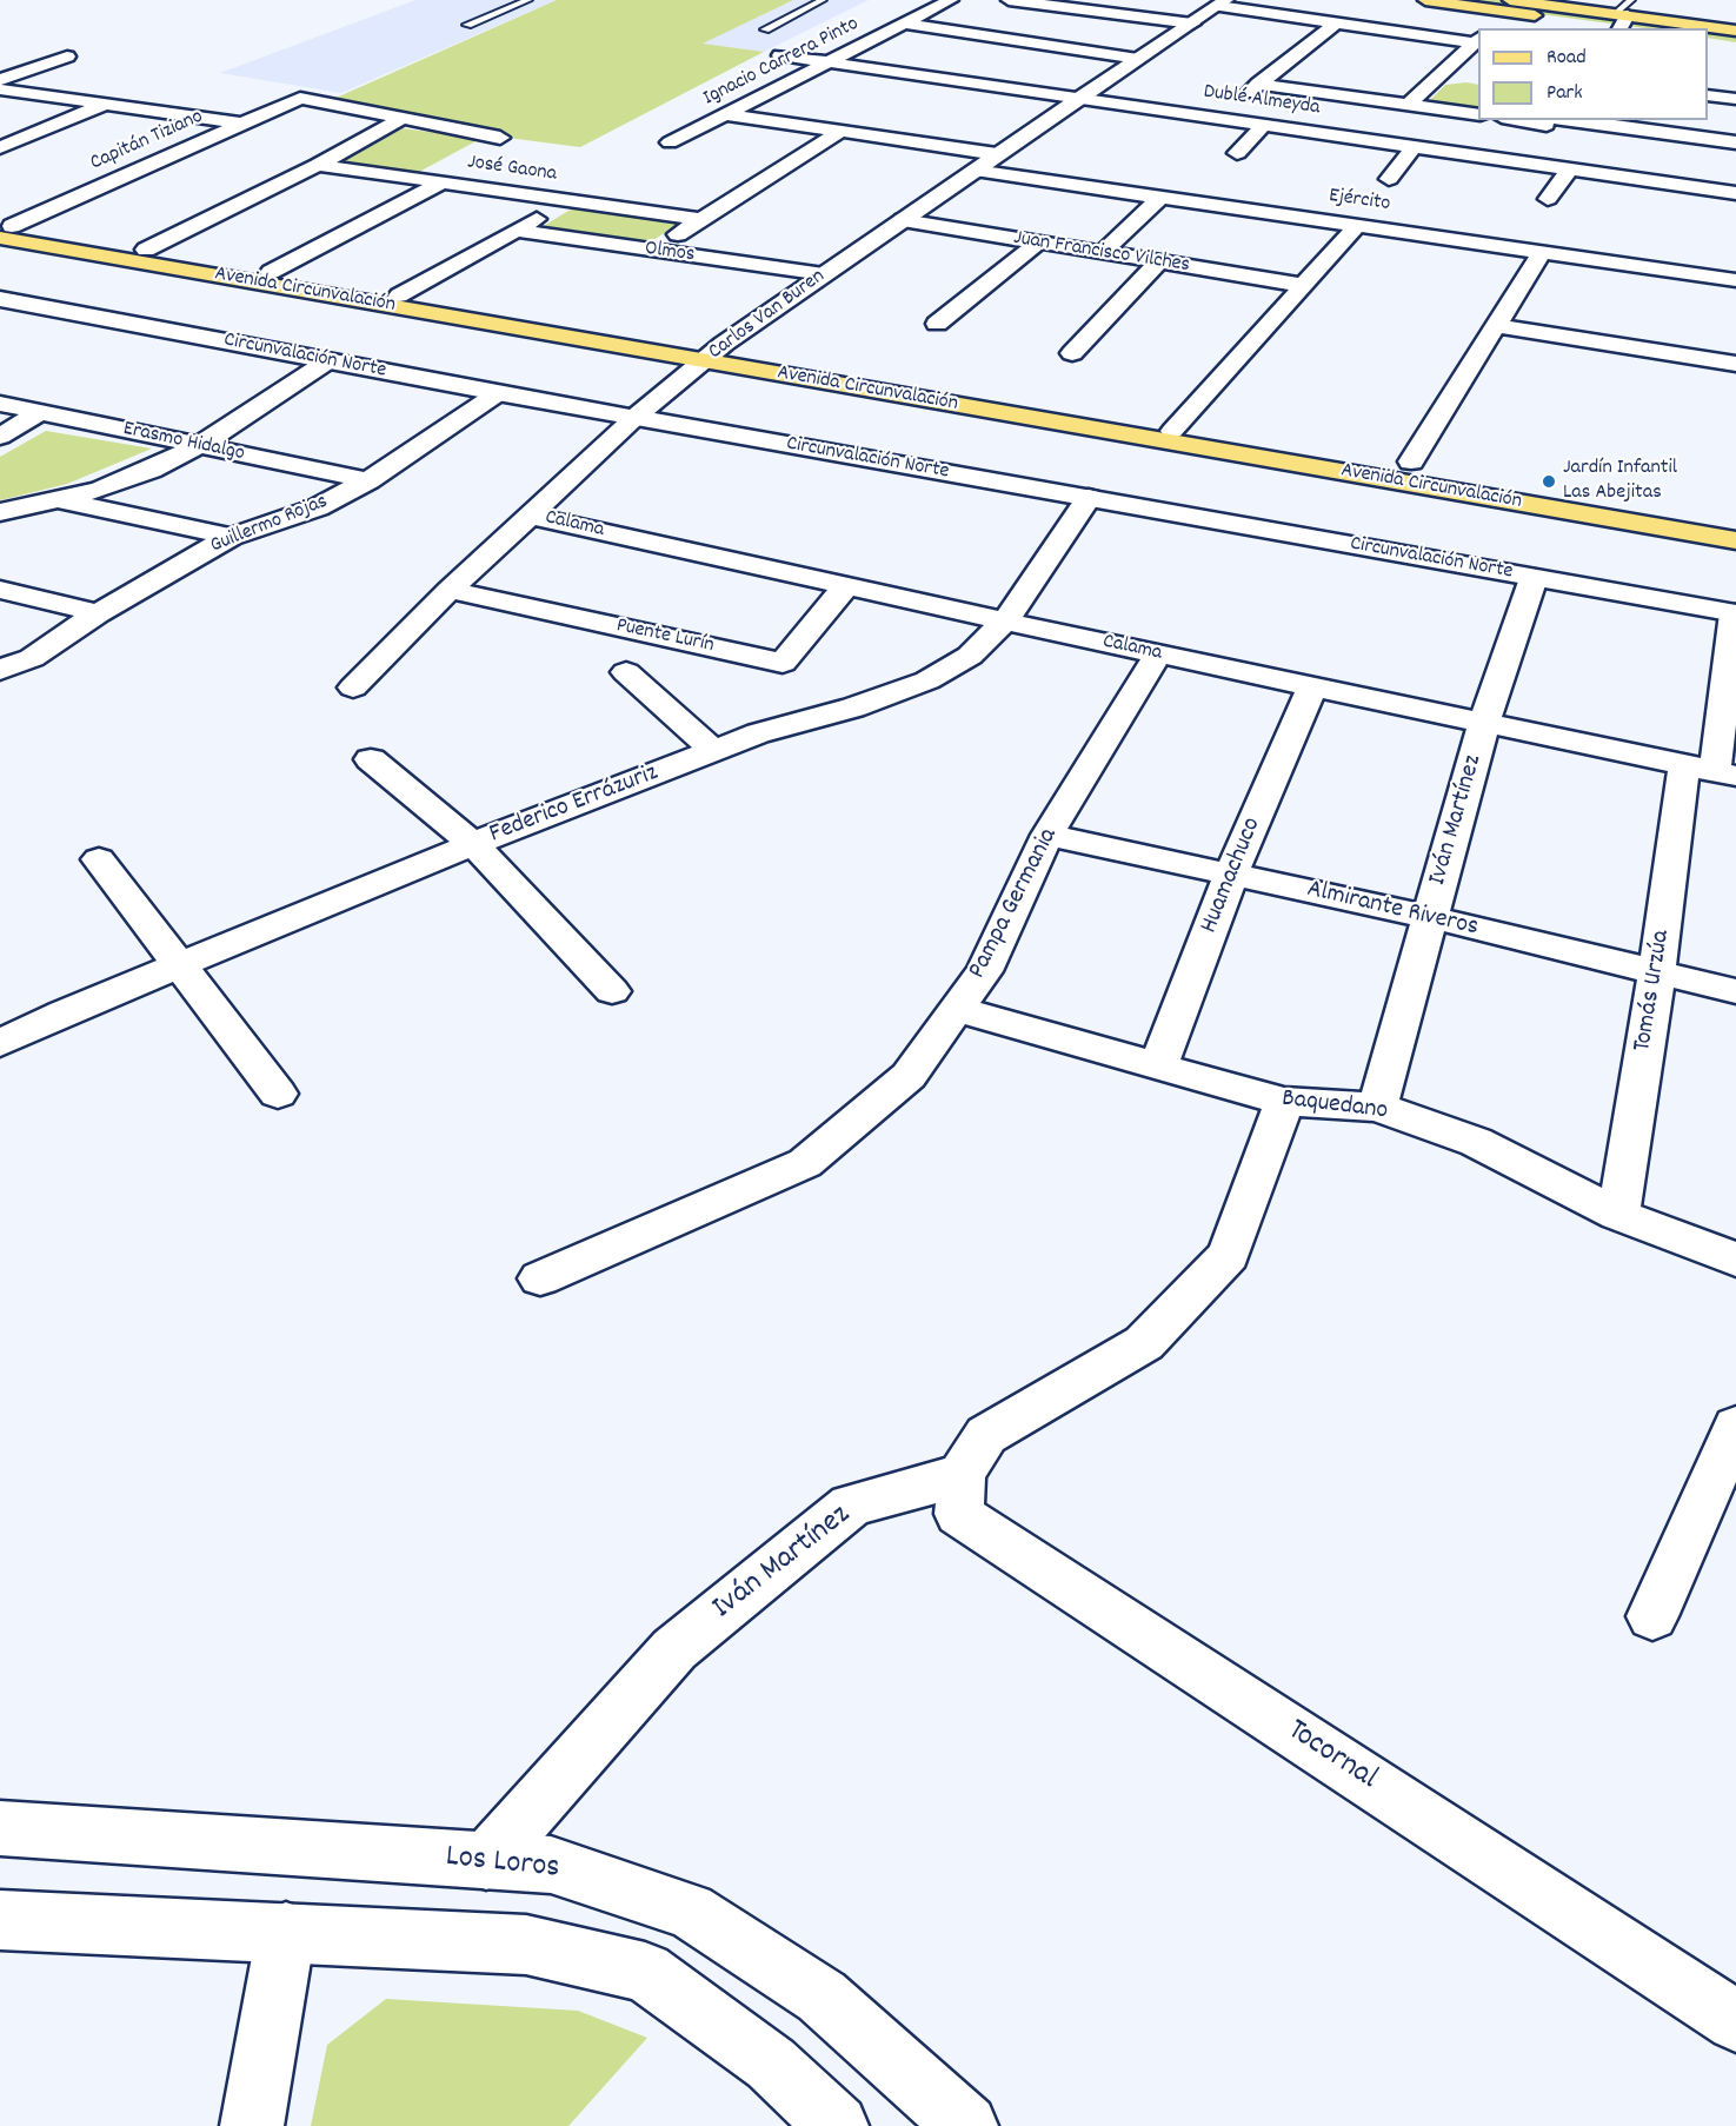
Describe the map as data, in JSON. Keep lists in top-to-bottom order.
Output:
{
  "streets": {
    "main road": ["Avenida Circunvalación"],
    "street": [
      "Ignacio Carrera Pinto",
      "Dublé Almeyda",
      "Capitán Tiziano",
      "José Gaona",
      "Ejército",
      "Olmos",
      "Juan Francisco Vilches",
      "Carlos Van Buren",
      "Circunvalación Norte",
      "Erasmo Hidalgo",
      "Guillermo Rojas",
      "Calama",
      "Puente Lurín",
      "Federico Errázuriz",
      "Iván Martínez",
      "Huamachuco",
      "Pampa Germania",
      "Almirante Riveros",
      "Tomás Urzúa",
      "Baquedano",
      "Tocornal",
      "Los Loros"
    ]
  },
  "crossings": [
    ["Ignacio Carrera Pinto", "Dublé Almeyda"],
    ["Dublé Almeyda", "Carlos Van Buren"],
    ["Capitán Tiziano", "Avenida Circunvalación"],
    ["Ejército", "Carlos Van Buren"],
    ["Olmos", "Carlos Van Buren"],
    ["Juan Francisco Vilches", "Carlos Van Buren"],
    ["Avenida Circunvalación", "Carlos Van Buren"],
    ["Carlos Van Buren", "Circunvalación Norte"],
    ["Carlos Van Buren", "Calama"],
    ["Carlos Van Buren", "Puente Lurín"],
    ["Circunvalación Norte", "Guillermo Rojas"],
    ["Circunvalación Norte", "Federico Errázuriz"],
    ["Circunvalación Norte", "Iván Martínez"],
    ["Circunvalación Norte", "Tomás Urzúa"],
    ["Erasmo Hidalgo", "Guillermo Rojas"],
    ["Calama", "Puente Lurín"],
    ["Calama", "Federico Errázuriz"],
    ["Calama", "Iván Martínez"],
    ["Calama", "Huamachuco"],
    ["Calama", "Pampa Germania"],
    ["Calama", "Tomás Urzúa"],
    ["Iván Martínez", "Almirante Riveros"],
    ["Iván Martínez", "Baquedano"],
    ["Iván Martínez", "Tocornal"],
    ["Iván Martínez", "Los Loros"],
    ["Huamachuco", "Almirante Riveros"],
    ["Huamachuco", "Baquedano"],
    ["Pampa Germania", "Almirante Riveros"],
    ["Pampa Germania", "Baquedano"],
    ["Almirante Riveros", "Tomás Urzúa"],
    ["Tomás Urzúa", "Baquedano"]
  ],
  "places": ["Jardín Infantil Las Abejitas"],
  "legend": ["Road", "Park"]
}
